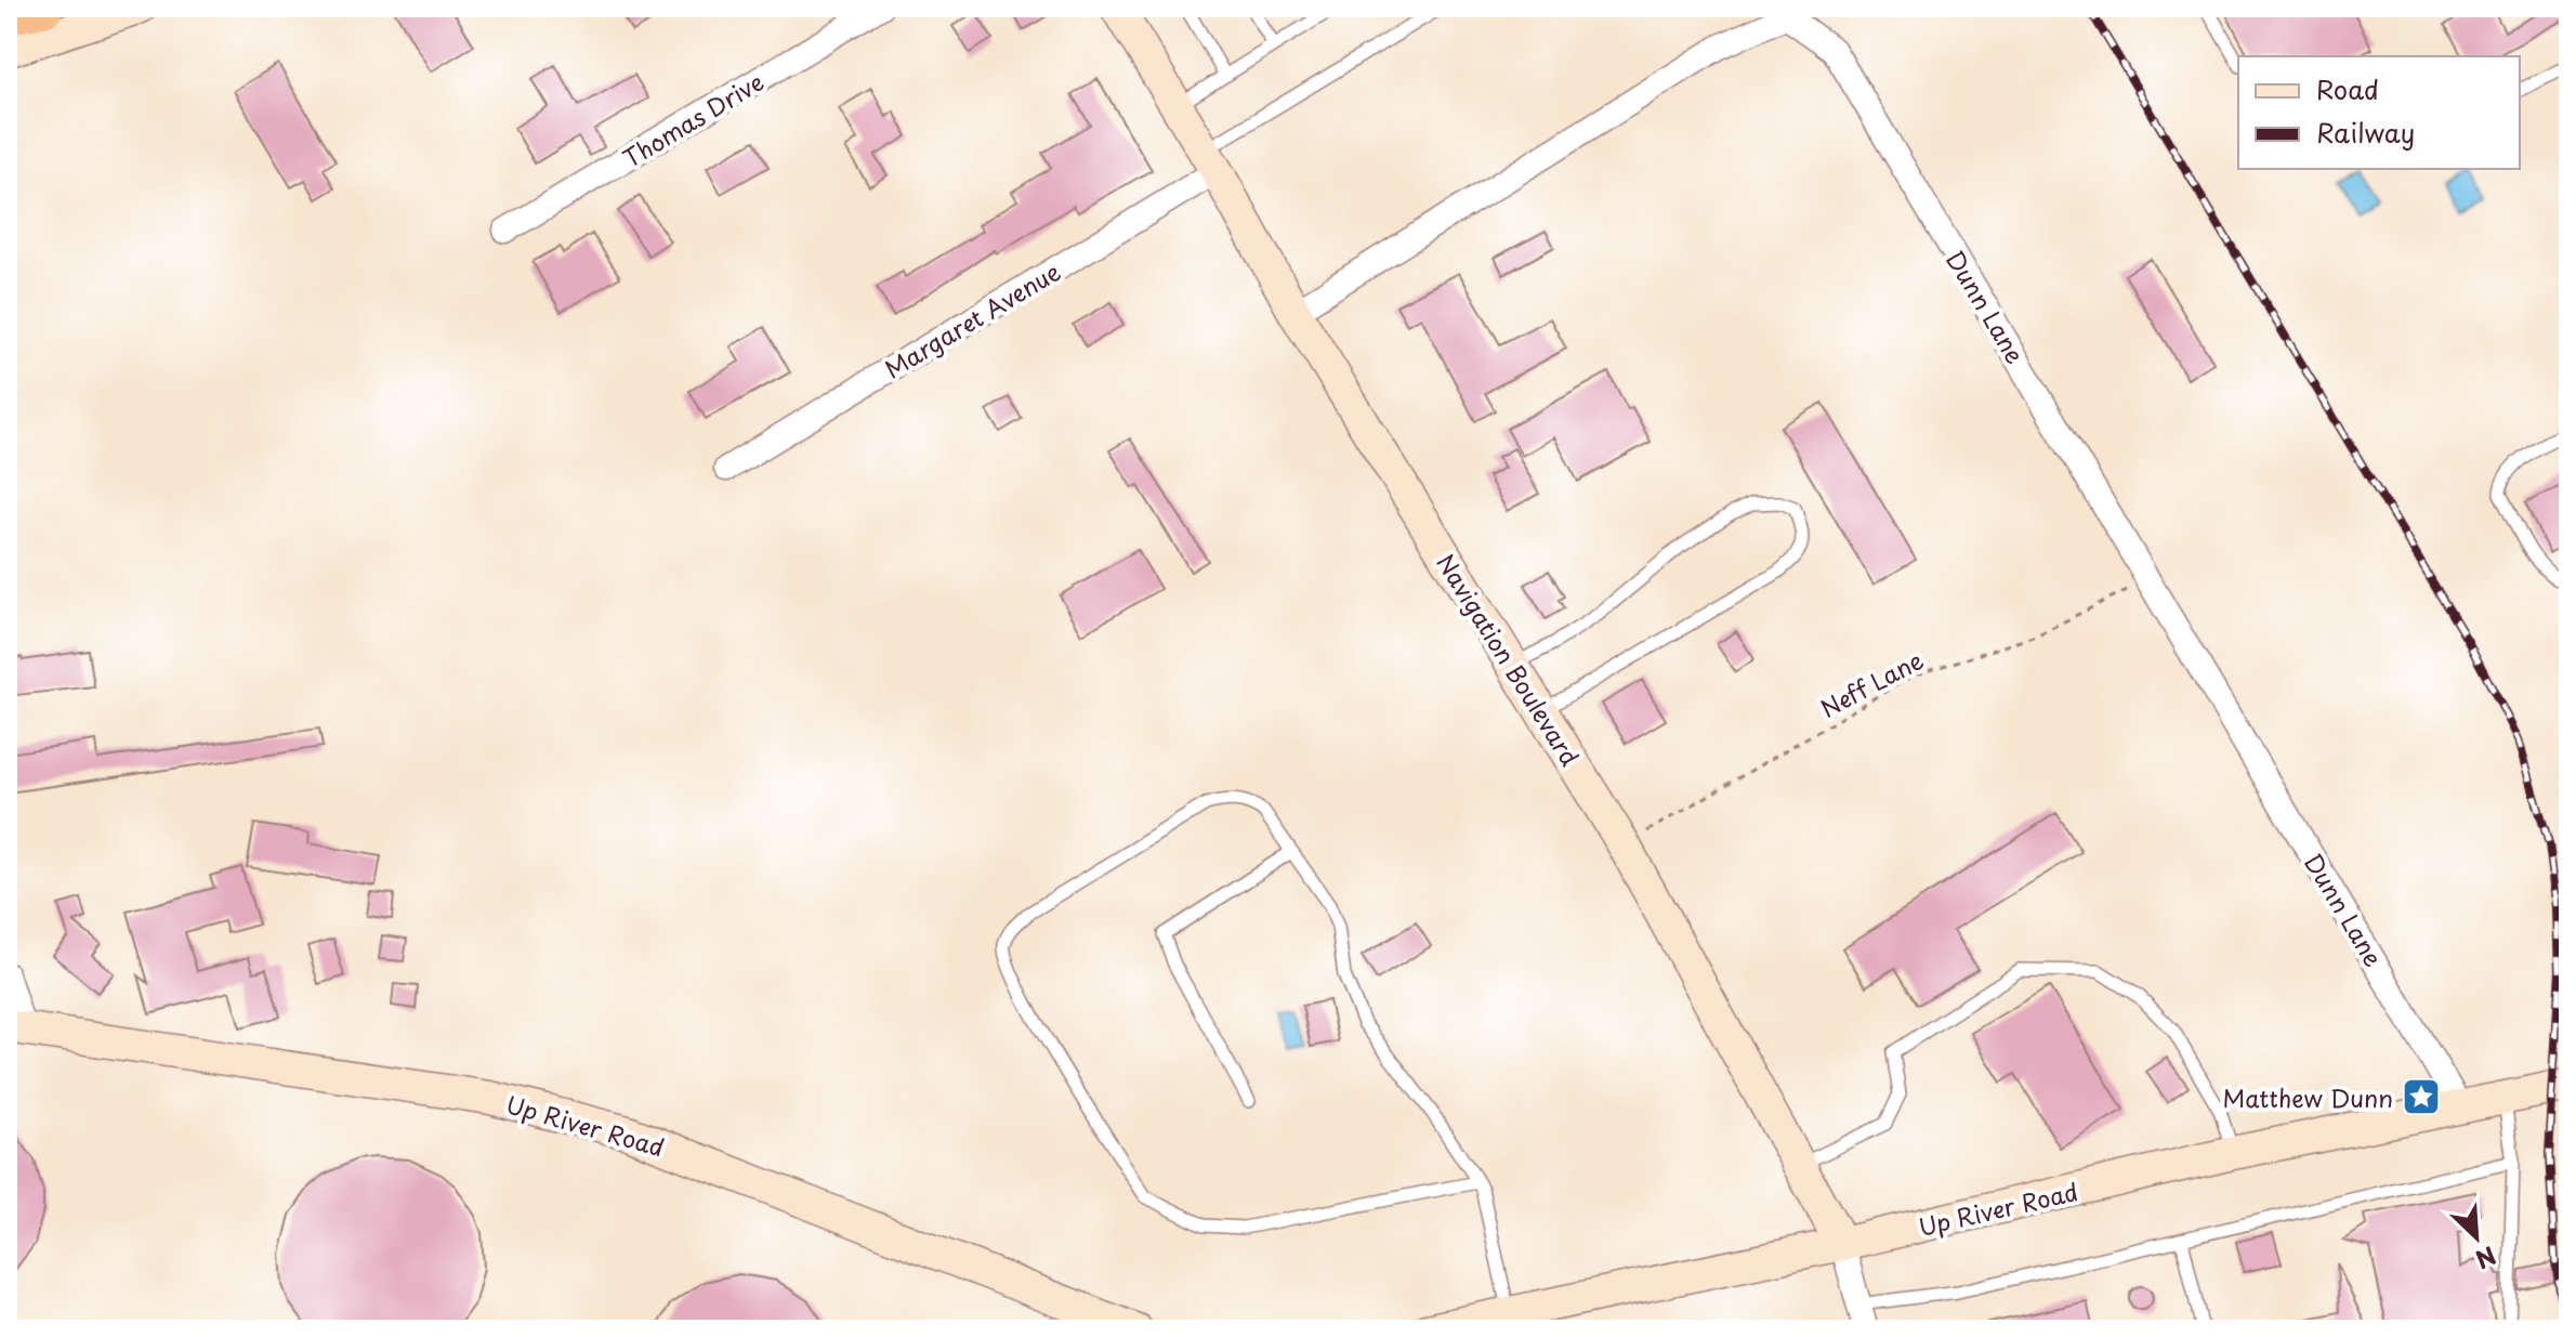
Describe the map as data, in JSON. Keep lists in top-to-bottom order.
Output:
{
  "streets": {
    "street": [
      "Thomas Drive",
      "Dunn Lane",
      "Margaret Avenue",
      "Navigation Boulevard",
      "Up River Road"
    ],
    "path": ["Neff Lane"]
  },
  "crossings": [
    ["Dunn Lane", "Navigation Boulevard"],
    ["Dunn Lane", "Neff Lane"],
    ["Dunn Lane", "Up River Road"],
    ["Margaret Avenue", "Navigation Boulevard"],
    ["Navigation Boulevard", "Neff Lane"],
    ["Navigation Boulevard", "Up River Road"]
  ],
  "places": {
    "place": ["Matthew Dunn"]
  },
  "legend": ["Road", "Railway"],
  "north": "bottom right"
}
